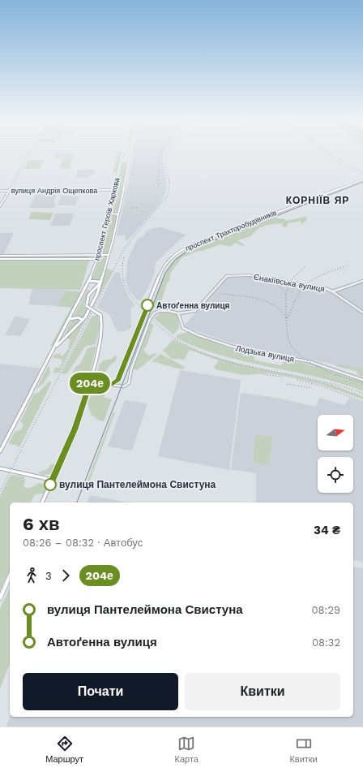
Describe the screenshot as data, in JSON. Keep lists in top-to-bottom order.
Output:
{
  "streets": {
    "main road": ["проспект Героїв Харкова", "проспект Тракторобудівників"],
    "street": ["вулиця Андрія Ощепкова", "Єнакіївська вулиця", "Лодзька вулиця"]
  },
  "crossings": [
    ["вулиця Андрія Ощепкова", "проспект Героїв Харкова"],
    ["Єнакіївська вулиця", "Лодзька вулиця"]
  ],
  "districts": ["КОРНІЇВ ЯР"],
  "places": ["Автоґенна вулиця", "вулиця Пантелеймона Свистуна"],
  "lines": ["bus line 204е"],
  "north": "right",
  "page": {
    "on_map": "204е",
    "heading": ["6 хв", "08:26 – 08:32 · Автобус", "34 ₴"],
    "legs": ["3", "204е"],
    "list": [
      {
        "name": "вулиця Пантелеймона Свистуна",
        "value": "08:29"
      },
      {
        "name": "Автоґенна вулиця",
        "value": "08:32"
      }
    ],
    "buttons": ["Почати", "Квитки"],
    "tabs": ["Маршрут", "Карта", "Квитки"]
  }
}
